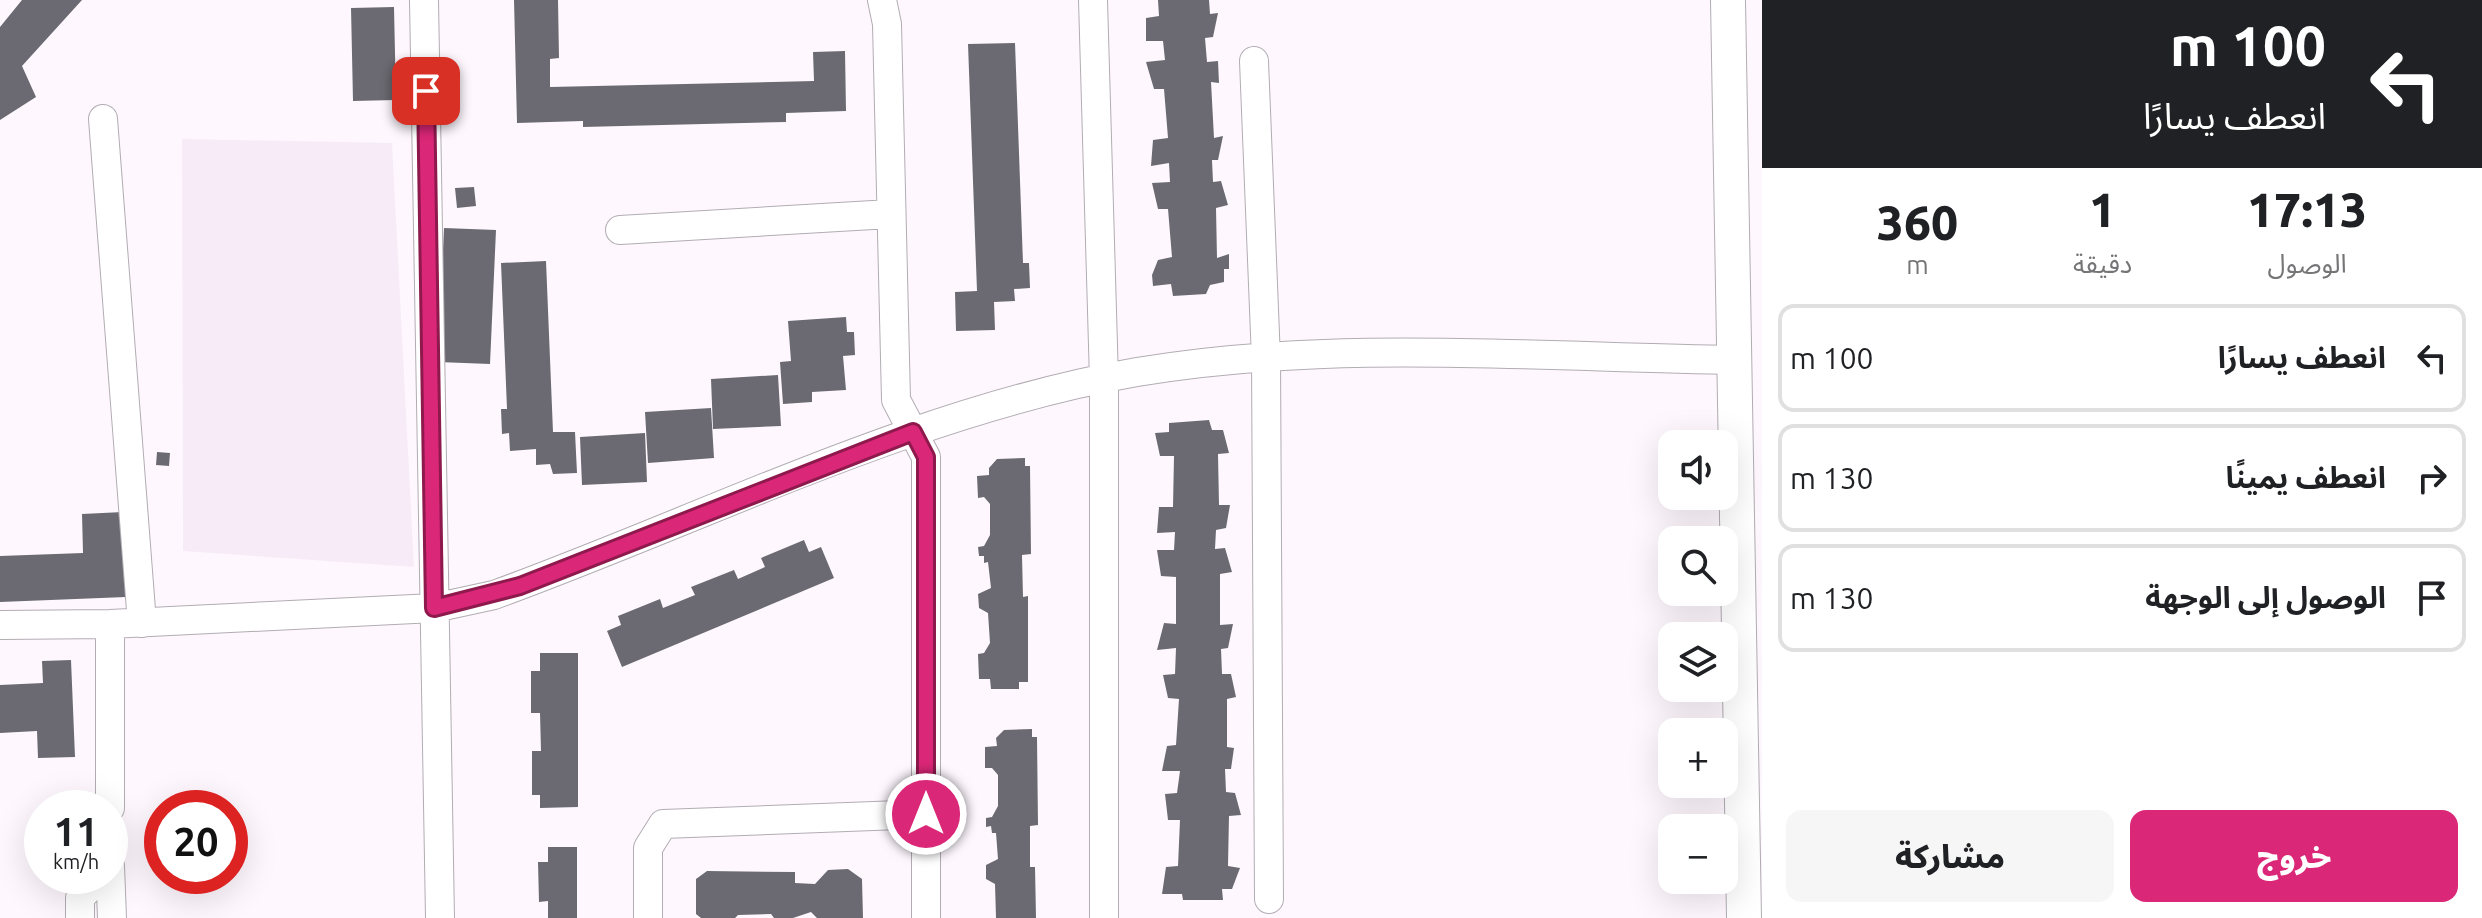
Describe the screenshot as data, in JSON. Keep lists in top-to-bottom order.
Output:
{
  "page": {
    "turn": ["100 m", "انعطف يسارًا"],
    "eta": [
      "17:13",
      "الوصول",
      "1",
      "دقيقة",
      "360",
      "m"
    ],
    "list": [
      {
        "name": "انعطف يسارًا",
        "value": "100 m"
      },
      {
        "name": "انعطف يمينًا",
        "value": "130 m"
      },
      {
        "name": "الوصول إلى الوجهة",
        "value": "130 m"
      }
    ],
    "map_buttons": ["+", "−"],
    "speed": "11 km/h",
    "limit": "20",
    "buttons": ["خروج", "مشاركة"]
  }
}
